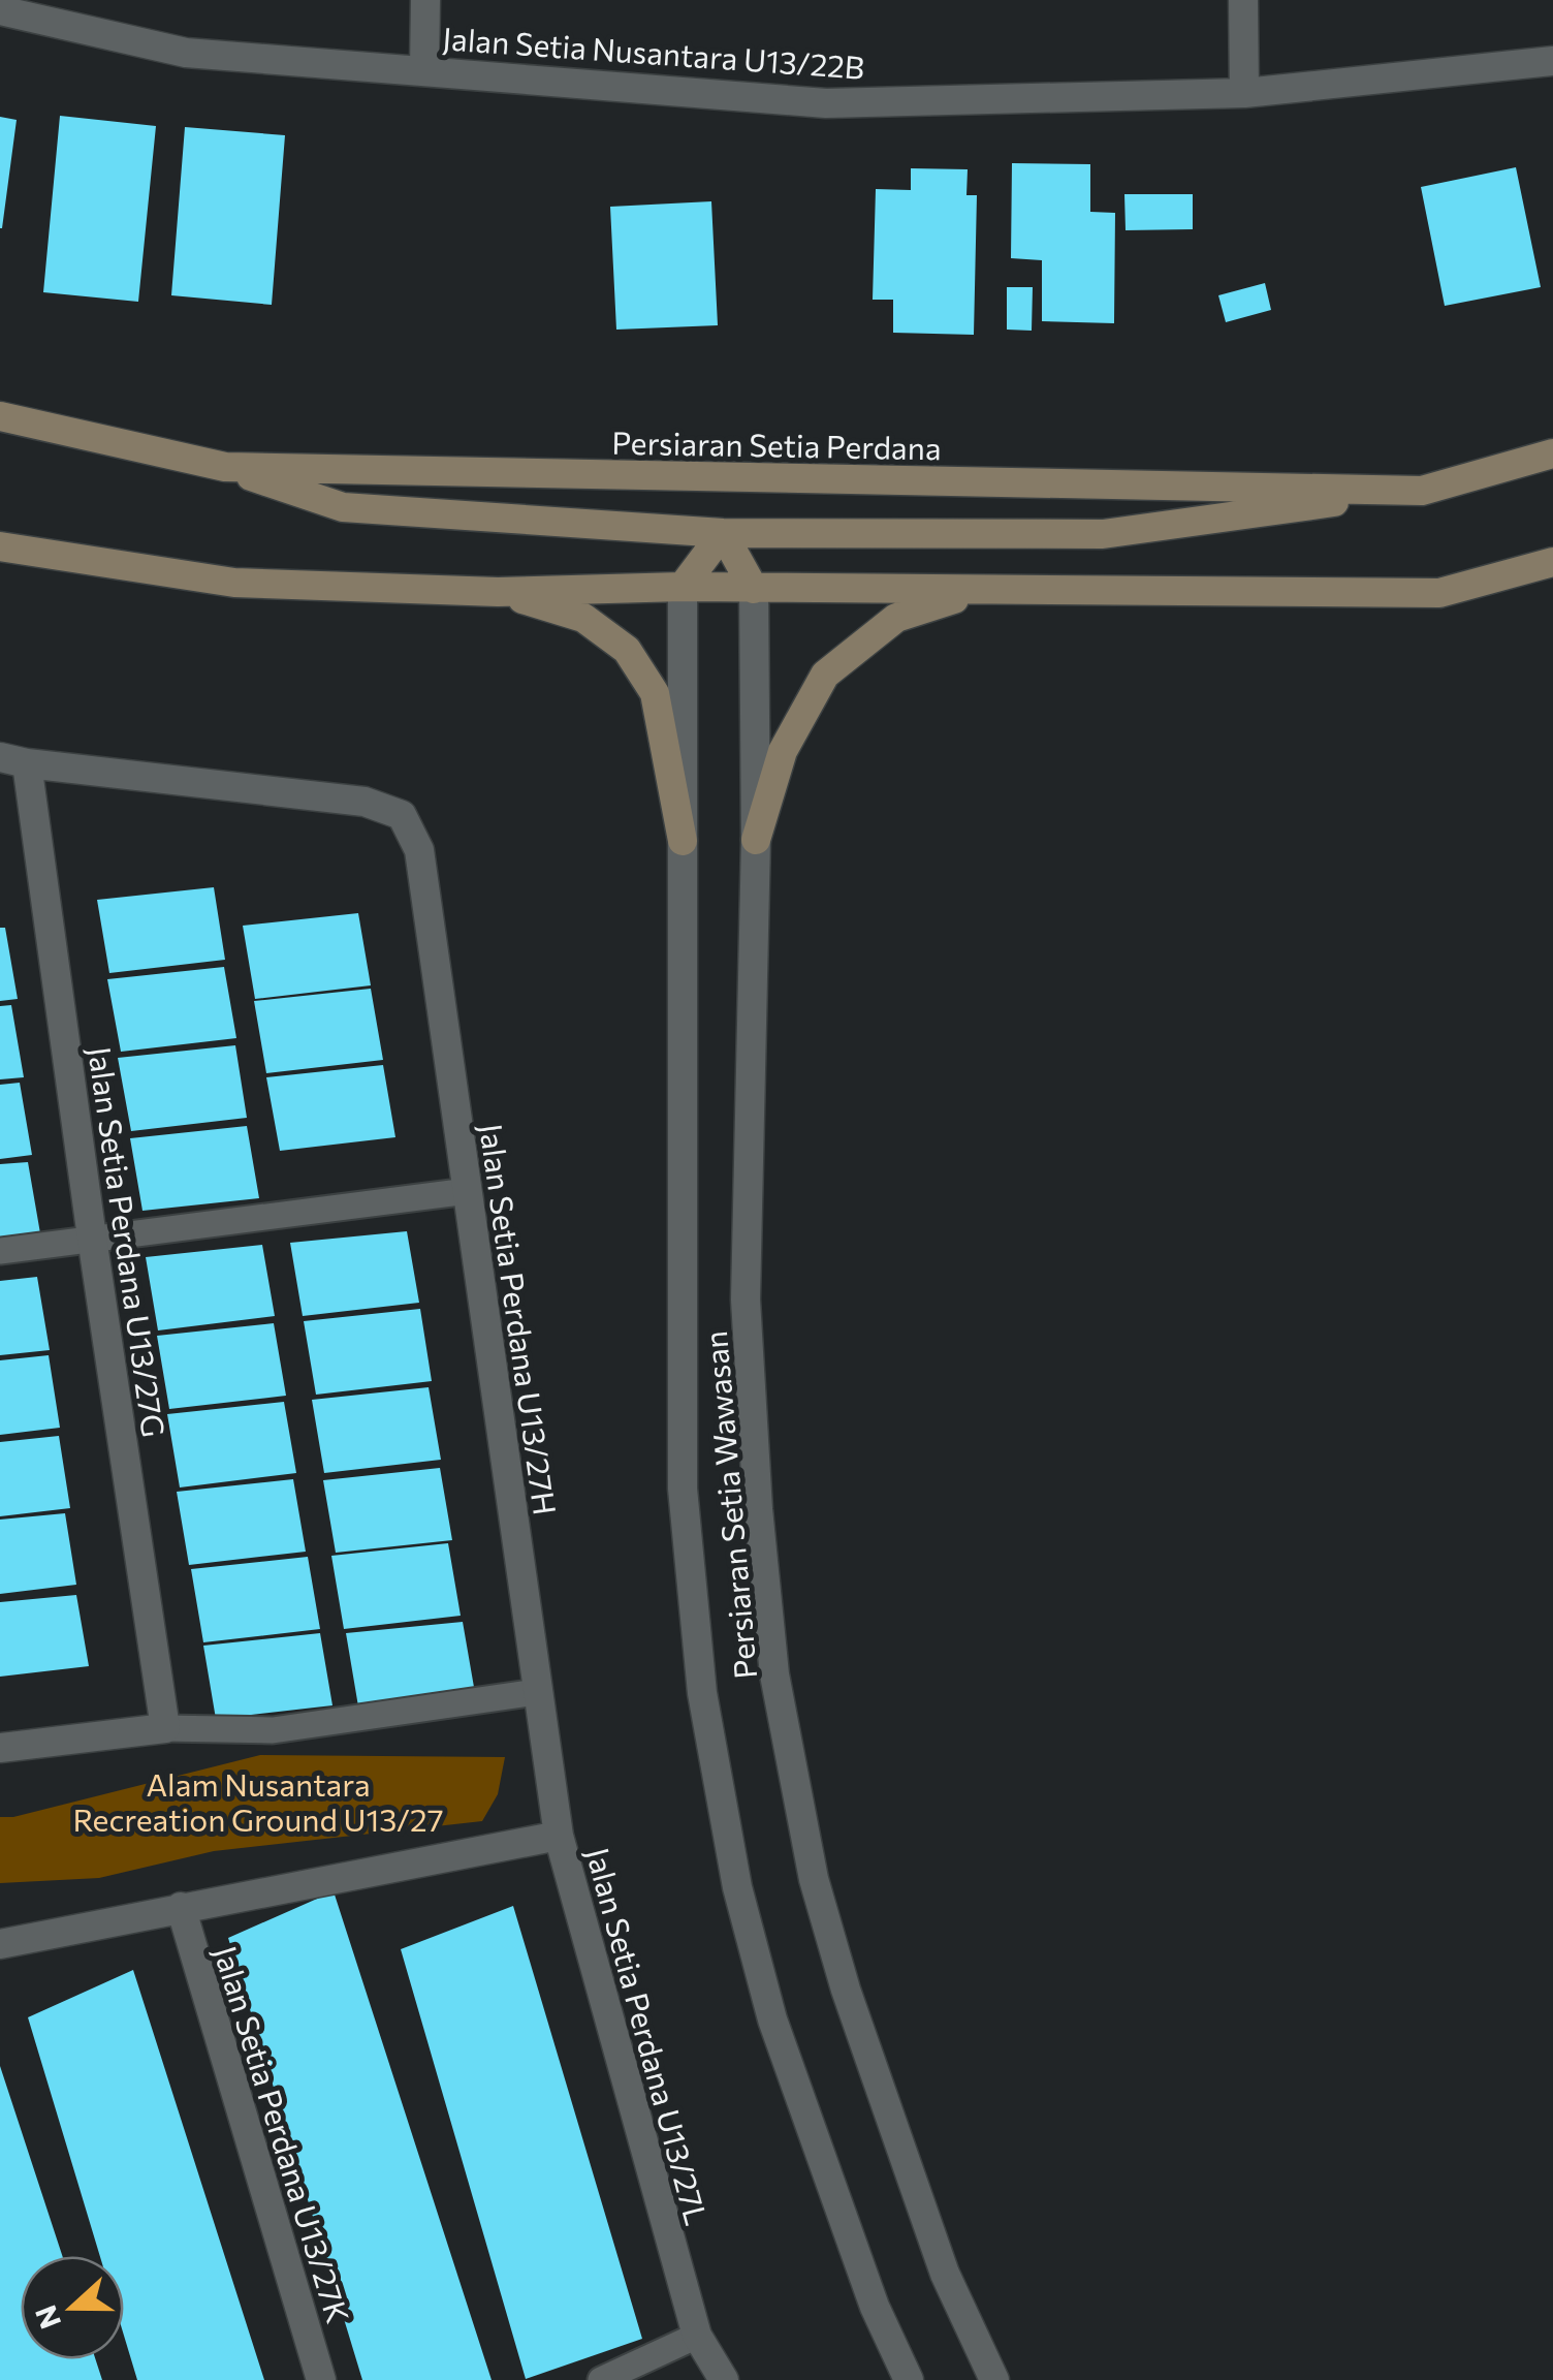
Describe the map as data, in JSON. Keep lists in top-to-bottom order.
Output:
{
  "streets": {
    "main road": ["Persiaran Setia Perdana"],
    "street": [
      "Jalan Setia Nusantara U13/22B",
      "Jalan Setia Perdana U13/27G",
      "Jalan Setia Perdana U13/27H",
      "Persiaran Setia Wawasan",
      "Jalan Setia Perdana U13/27L",
      "Jalan Setia Perdana U13/27K"
    ]
  },
  "crossings": [
    ["Jalan Setia Perdana U13/27G", "Jalan Setia Perdana U13/27H"],
    ["Jalan Setia Perdana U13/27H", "Jalan Setia Perdana U13/27L"],
    ["Jalan Setia Perdana U13/27L", "Jalan Setia Perdana U13/27K"]
  ],
  "parks": ["Alam Nusantara Recreation Ground U13/27"],
  "north": "left"
}
